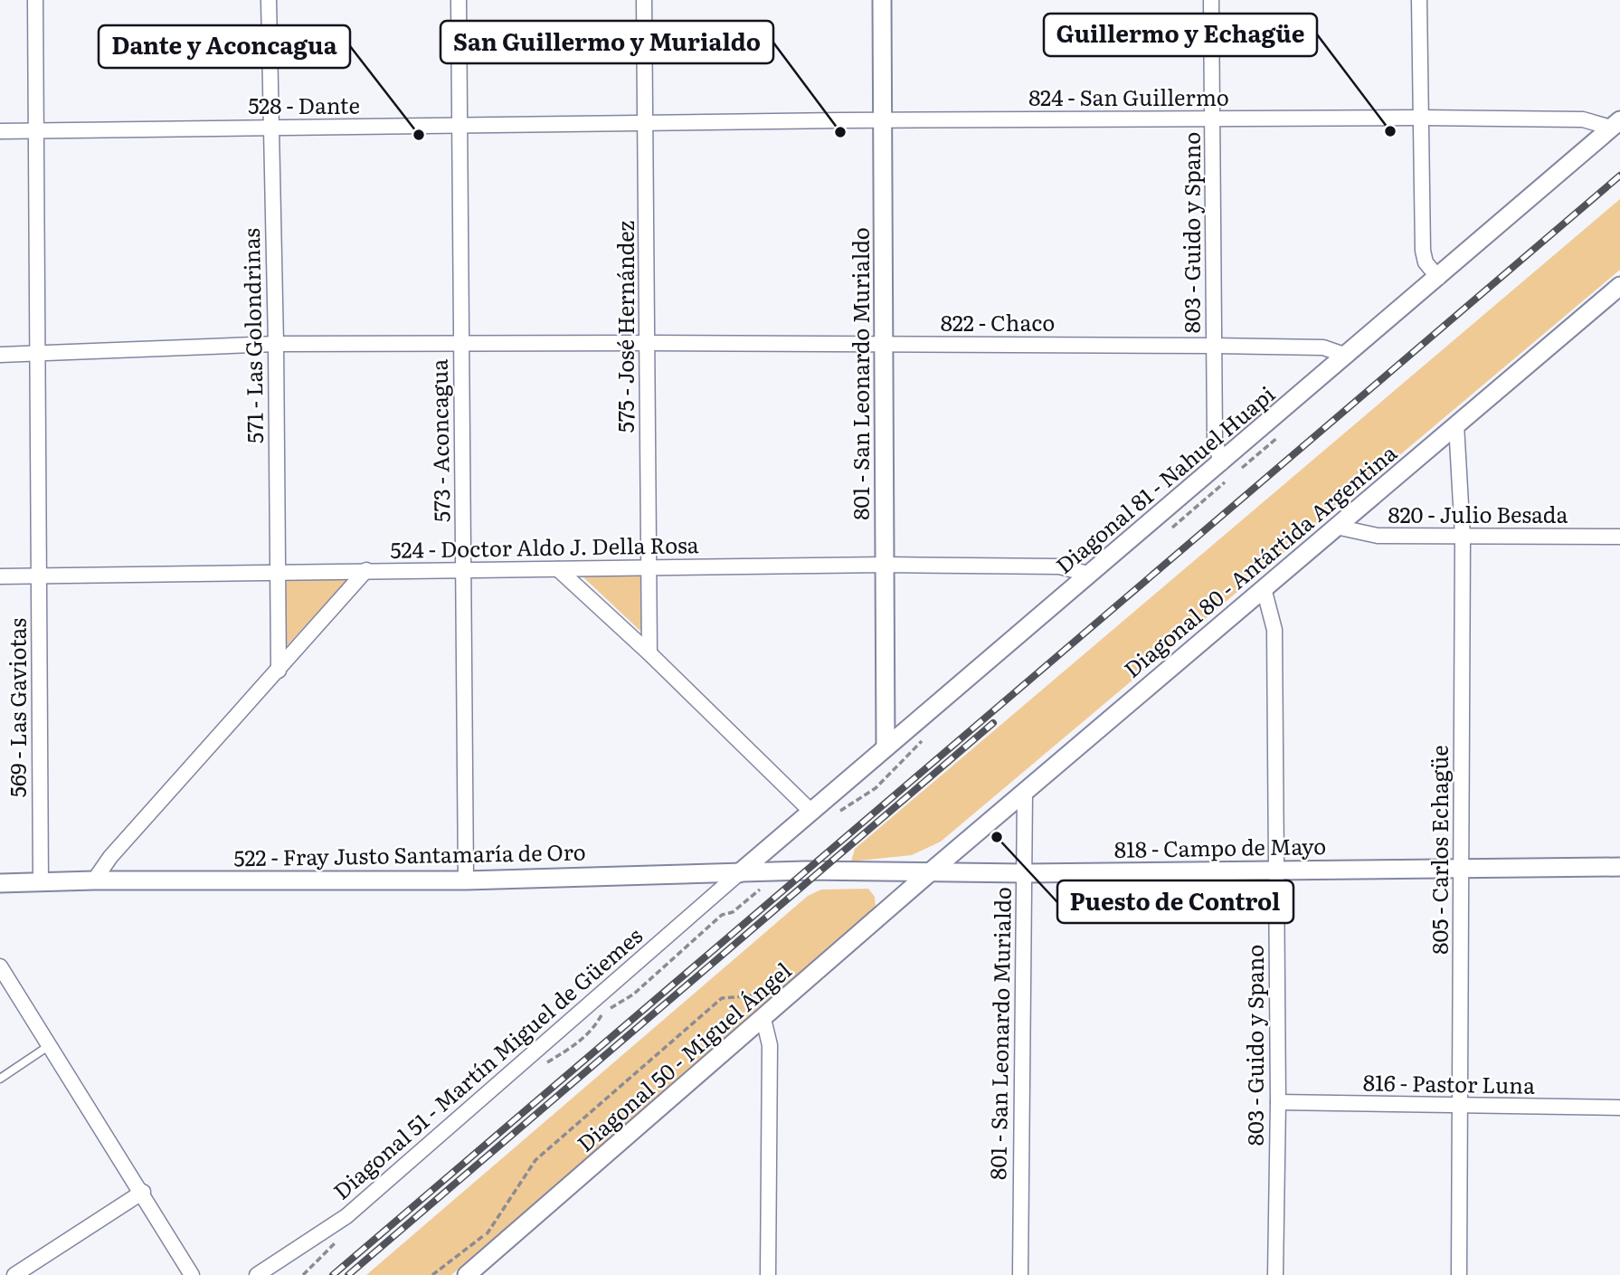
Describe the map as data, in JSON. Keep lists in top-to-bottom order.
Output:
{
  "streets": {
    "street": [
      "824 - San Guillermo",
      "528 - Dante",
      "803 - Guido y Spano",
      "822 - Chaco",
      "575 - José Hernández",
      "571 - Las Golondrinas",
      "801 - San Leonardo Murialdo",
      "573 - Aconcagua",
      "Diagonal 81 - Nahuel Huapi",
      "820 - Julio Besada",
      "524 - Doctor Aldo J. Della Rosa",
      "Diagonal 80 - Antártida Argentina",
      "569 - Las Gaviotas",
      "818 - Campo de Mayo",
      "805 - Carlos Echagüe",
      "522 - Fray Justo Santamaría de Oro",
      "Diagonal 50 - Miguel Ángel",
      "Diagonal 51 - Martín Miguel de Güemes",
      "816 - Pastor Luna"
    ]
  },
  "crossings": [
    ["824 - San Guillermo", "528 - Dante"],
    ["824 - San Guillermo", "803 - Guido y Spano"],
    ["824 - San Guillermo", "575 - José Hernández"],
    ["824 - San Guillermo", "801 - San Leonardo Murialdo"],
    ["824 - San Guillermo", "Diagonal 81 - Nahuel Huapi"],
    ["528 - Dante", "575 - José Hernández"],
    ["528 - Dante", "571 - Las Golondrinas"],
    ["528 - Dante", "573 - Aconcagua"],
    ["528 - Dante", "569 - Las Gaviotas"],
    ["803 - Guido y Spano", "822 - Chaco"],
    ["803 - Guido y Spano", "Diagonal 81 - Nahuel Huapi"],
    ["803 - Guido y Spano", "Diagonal 80 - Antártida Argentina"],
    ["803 - Guido y Spano", "818 - Campo de Mayo"],
    ["803 - Guido y Spano", "816 - Pastor Luna"],
    ["822 - Chaco", "575 - José Hernández"],
    ["822 - Chaco", "571 - Las Golondrinas"],
    ["822 - Chaco", "801 - San Leonardo Murialdo"],
    ["822 - Chaco", "573 - Aconcagua"],
    ["822 - Chaco", "Diagonal 81 - Nahuel Huapi"],
    ["822 - Chaco", "569 - Las Gaviotas"],
    ["575 - José Hernández", "524 - Doctor Aldo J. Della Rosa"],
    ["571 - Las Golondrinas", "524 - Doctor Aldo J. Della Rosa"],
    ["801 - San Leonardo Murialdo", "Diagonal 81 - Nahuel Huapi"],
    ["801 - San Leonardo Murialdo", "524 - Doctor Aldo J. Della Rosa"],
    ["801 - San Leonardo Murialdo", "Diagonal 80 - Antártida Argentina"],
    ["801 - San Leonardo Murialdo", "818 - Campo de Mayo"],
    ["573 - Aconcagua", "524 - Doctor Aldo J. Della Rosa"],
    ["573 - Aconcagua", "522 - Fray Justo Santamaría de Oro"],
    ["Diagonal 81 - Nahuel Huapi", "524 - Doctor Aldo J. Della Rosa"],
    ["Diagonal 81 - Nahuel Huapi", "522 - Fray Justo Santamaría de Oro"],
    ["Diagonal 81 - Nahuel Huapi", "Diagonal 51 - Martín Miguel de Güemes"],
    ["820 - Julio Besada", "Diagonal 80 - Antártida Argentina"],
    ["820 - Julio Besada", "805 - Carlos Echagüe"],
    ["524 - Doctor Aldo J. Della Rosa", "569 - Las Gaviotas"],
    ["Diagonal 80 - Antártida Argentina", "818 - Campo de Mayo"],
    ["Diagonal 80 - Antártida Argentina", "805 - Carlos Echagüe"],
    ["Diagonal 80 - Antártida Argentina", "Diagonal 50 - Miguel Ángel"],
    ["569 - Las Gaviotas", "522 - Fray Justo Santamaría de Oro"],
    ["818 - Campo de Mayo", "805 - Carlos Echagüe"],
    ["818 - Campo de Mayo", "522 - Fray Justo Santamaría de Oro"],
    ["818 - Campo de Mayo", "Diagonal 50 - Miguel Ángel"],
    ["805 - Carlos Echagüe", "816 - Pastor Luna"],
    ["522 - Fray Justo Santamaría de Oro", "Diagonal 51 - Martín Miguel de Güemes"]
  ],
  "places": [
    "Guillermo y Echagüe",
    "San Guillermo y Murialdo",
    "Dante y Aconcagua",
    "Puesto de Control"
  ]
}
